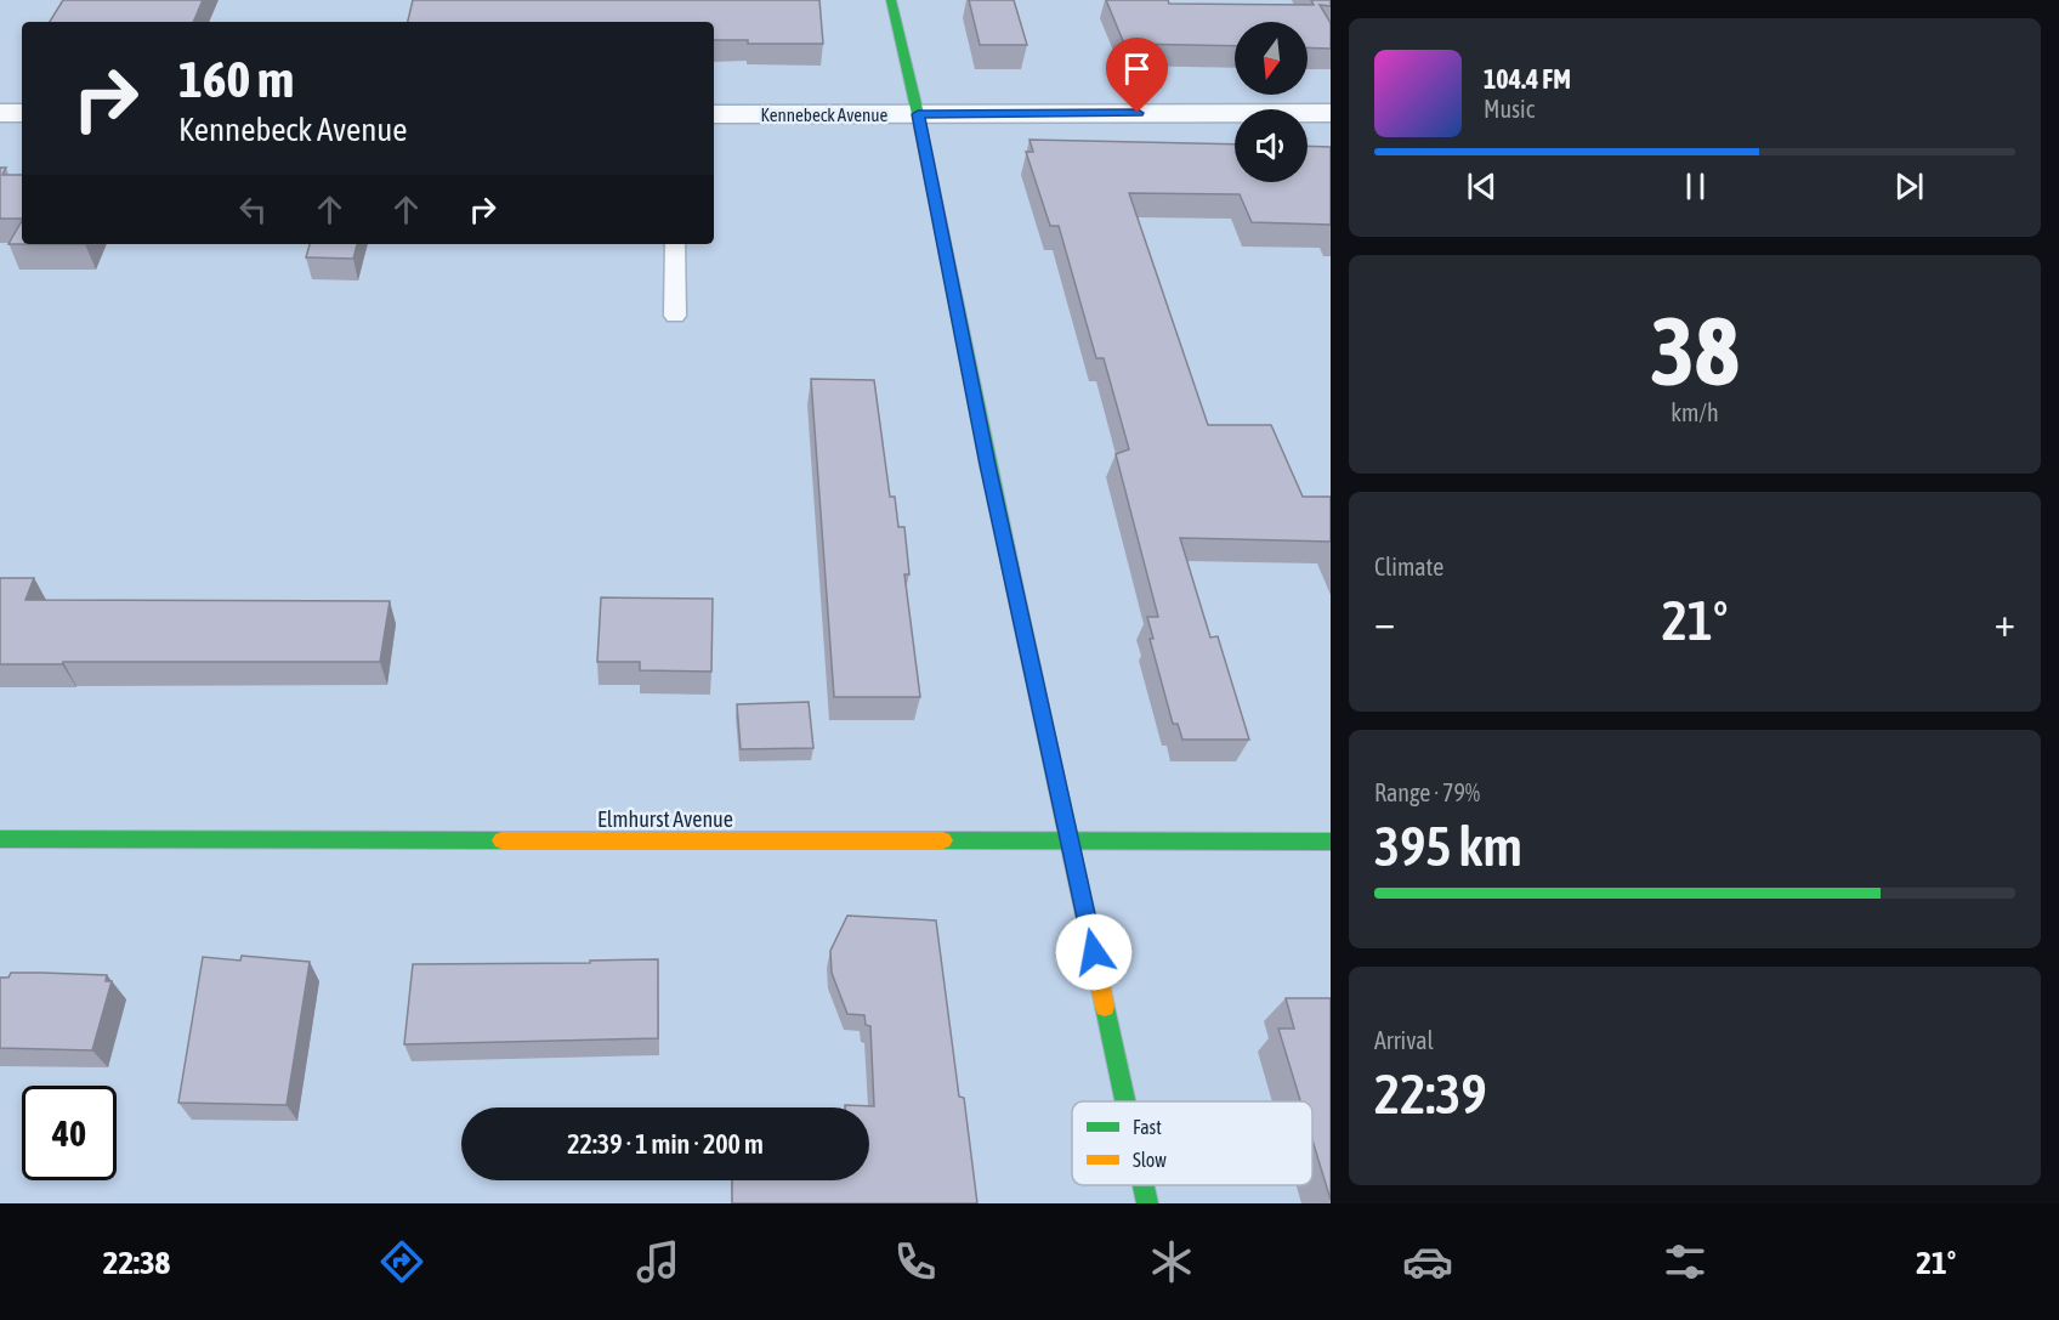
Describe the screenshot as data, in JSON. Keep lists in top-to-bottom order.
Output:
{
  "streets": {
    "street": ["Kennebeck Avenue", "Elmhurst Avenue"]
  },
  "legend": ["Fast", "Slow"],
  "north": "bottom",
  "page": {
    "turn": ["160 m", "Kennebeck Avenue"],
    "song": ["104.4 FM", "Music"],
    "tile": [
      ["38", "km/h"],
      "Climate",
      ["Range · 79%", "395 km"],
      ["Arrival", "22:39"]
    ],
    "heat": ["−", "21°", "+"],
    "limit": "40",
    "trip": "22:39 · 1 min · 200 m",
    "tabs": ["22:38", "21°"]
  }
}
